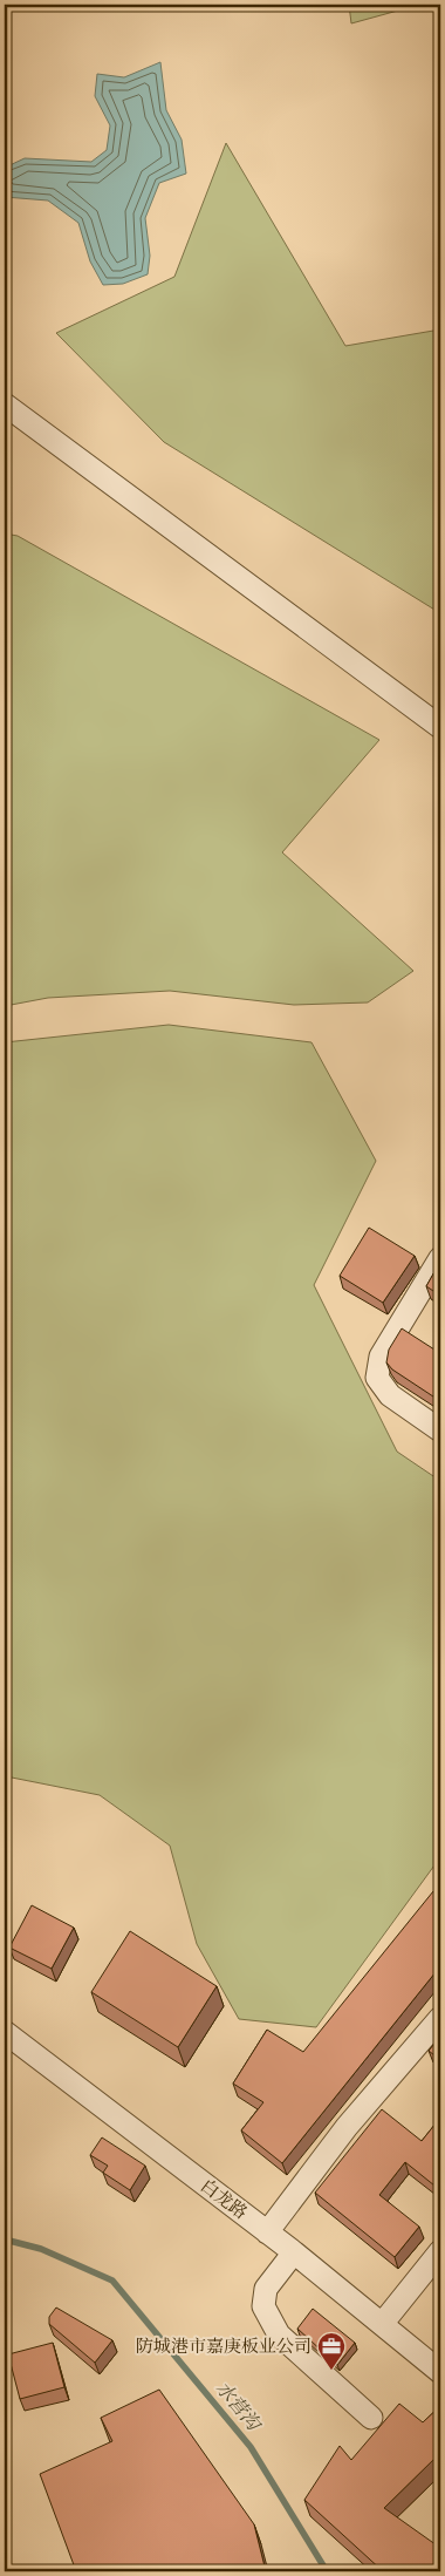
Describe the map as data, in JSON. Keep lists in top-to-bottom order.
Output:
{
  "streets": {
    "street": ["白龙路"]
  },
  "water": ["水营沟"],
  "places": {
    "office": ["防城港市嘉庚板业公司"]
  }
}
